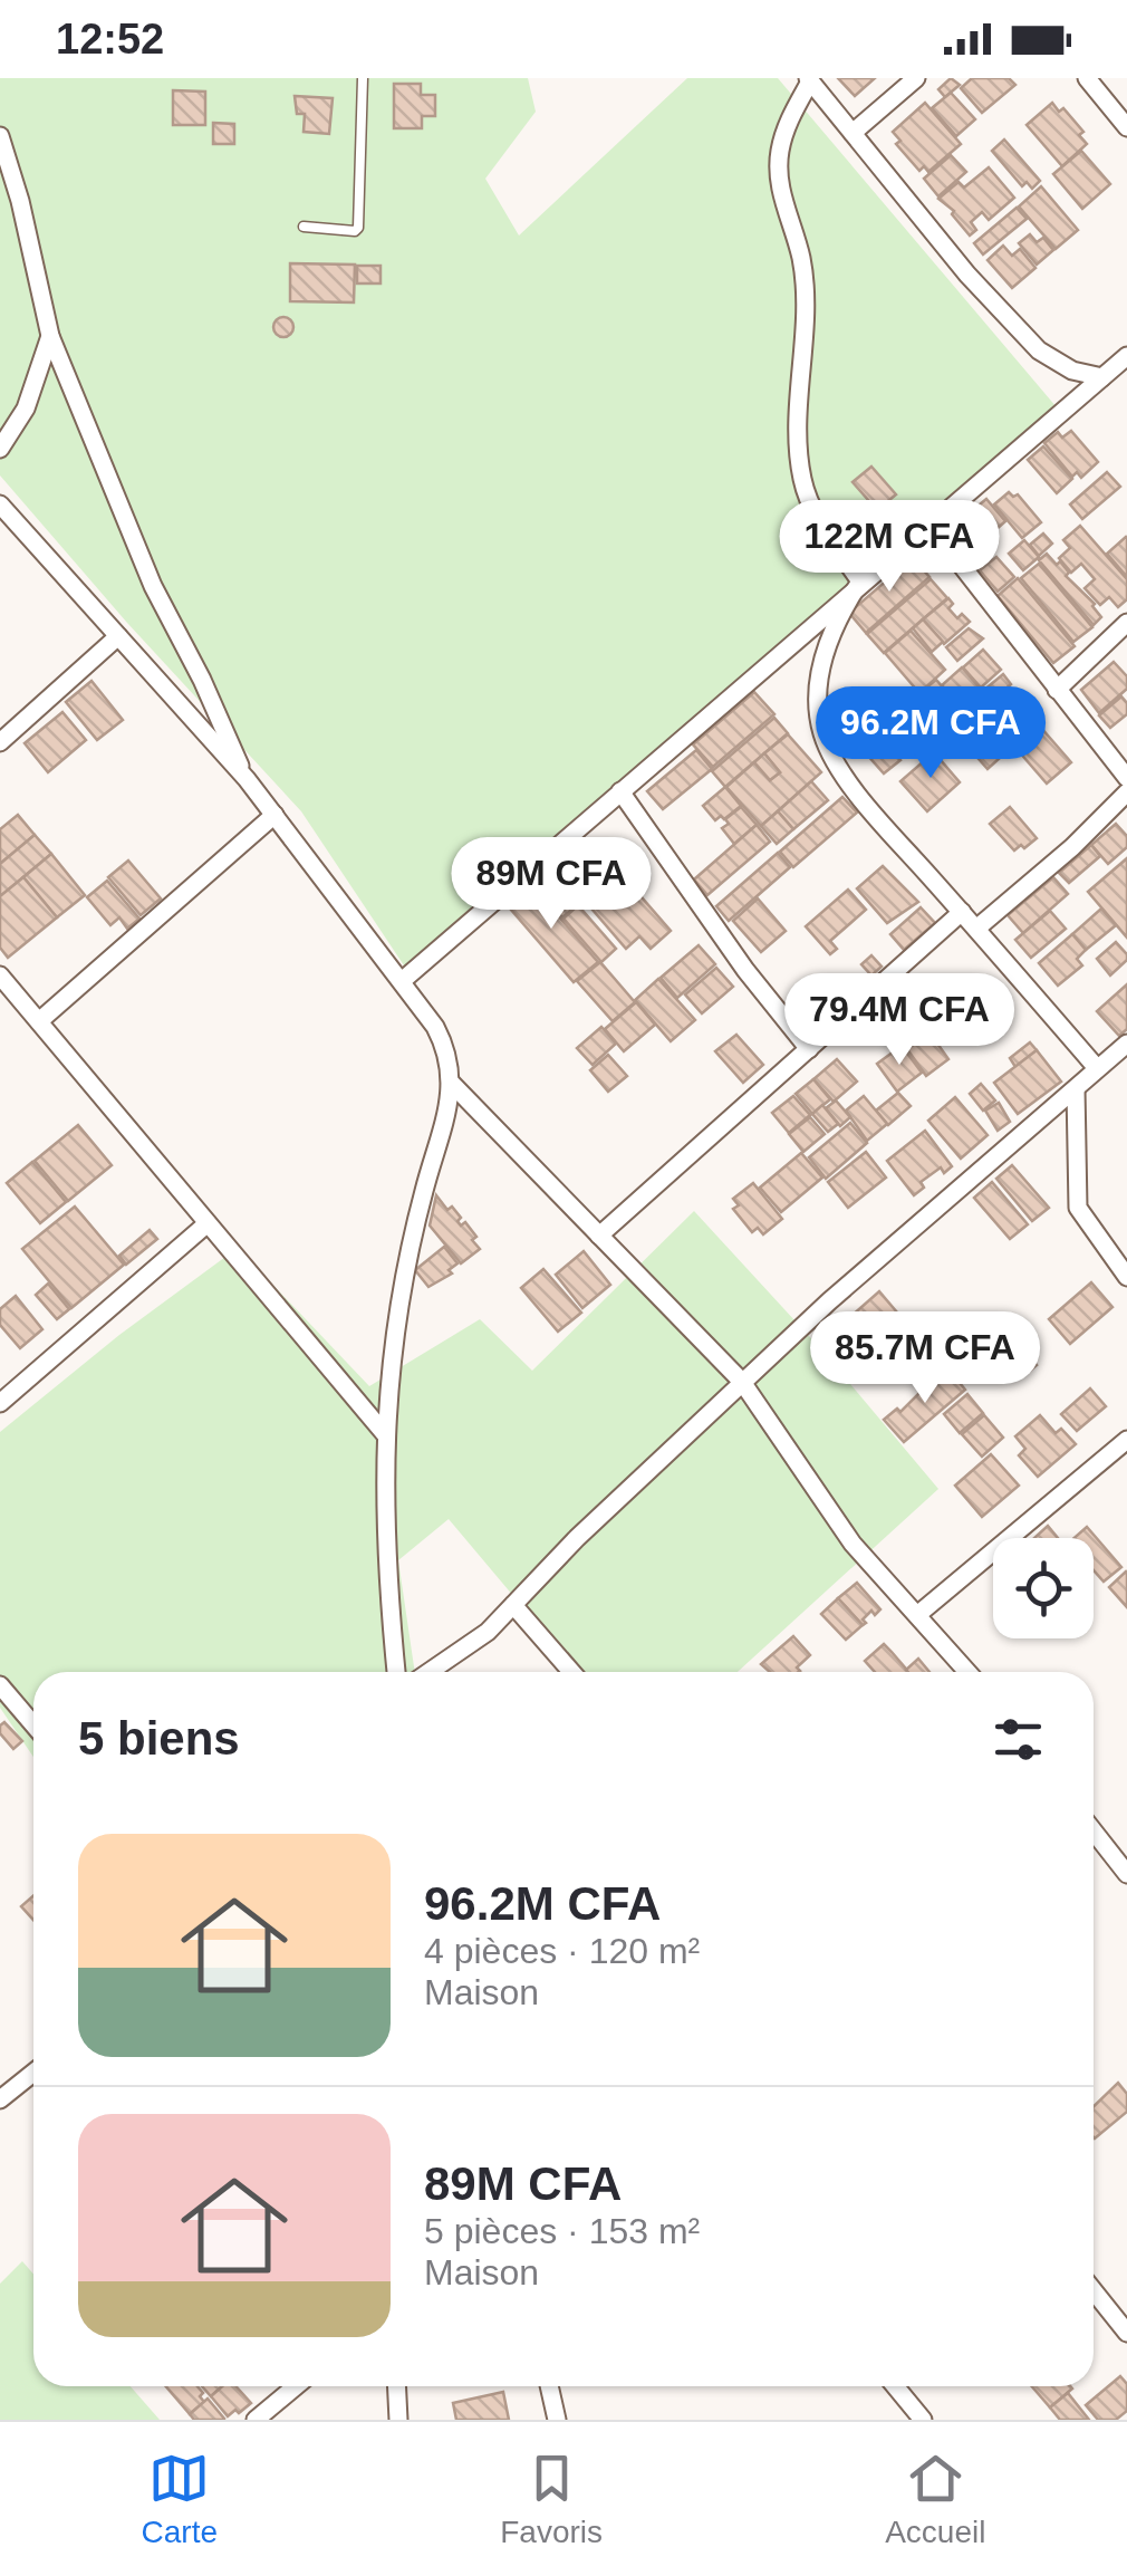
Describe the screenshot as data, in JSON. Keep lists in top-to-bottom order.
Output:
{
  "page": {
    "status": "12:52",
    "price": [
      "122M CFA",
      "96.2M CFA",
      "89M CFA",
      "79.4M CFA",
      "85.7M CFA"
    ],
    "heading": "5 biens",
    "list": [
      {
        "name": "96.2M CFA",
        "note": "4 pièces · 120 m² · Maison"
      },
      {
        "name": "89M CFA",
        "note": "5 pièces · 153 m² · Maison"
      }
    ],
    "tabs": ["Carte", "Favoris", "Accueil"]
  }
}
